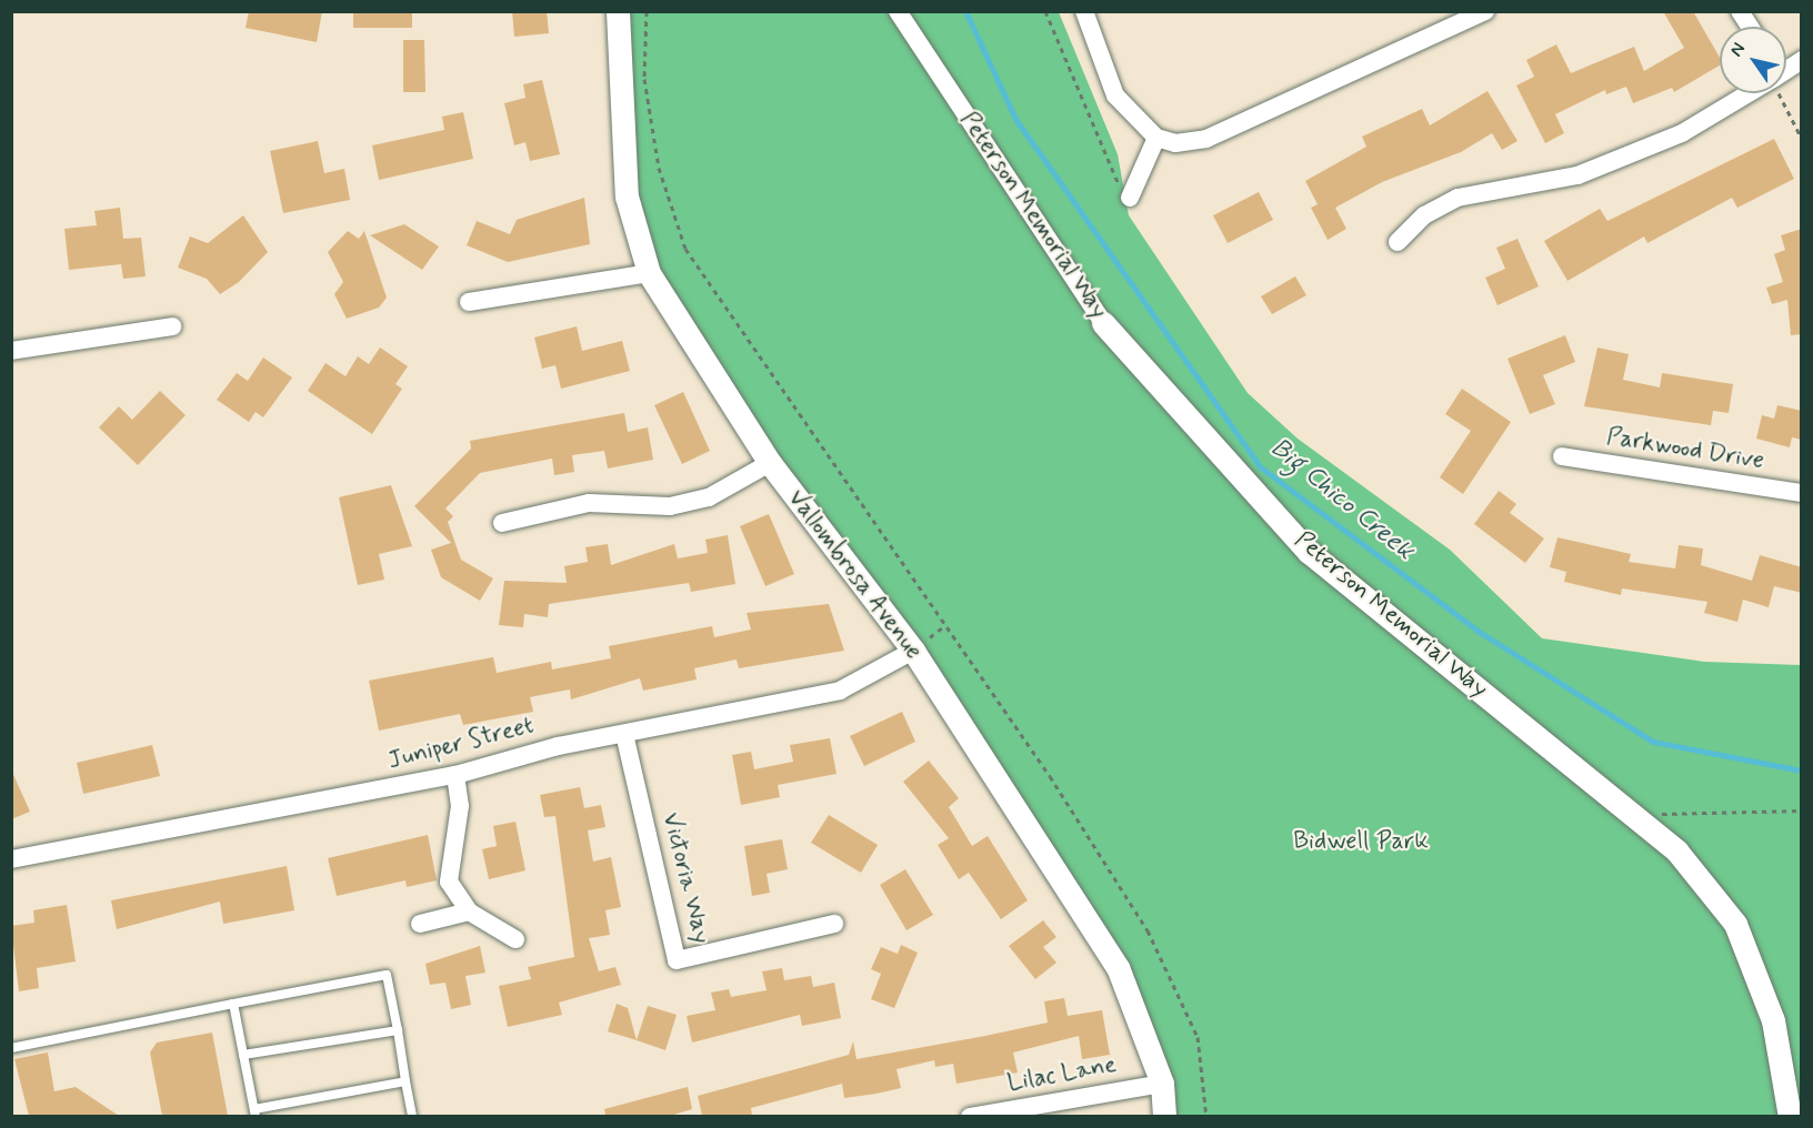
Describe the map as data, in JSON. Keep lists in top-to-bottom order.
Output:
{
  "streets": {
    "street": [
      "Peterson Memorial Way",
      "Parkwood Drive",
      "Vallombrosa Avenue",
      "Juniper Street",
      "Victoria Way",
      "Lilac Lane"
    ]
  },
  "crossings": [
    ["Vallombrosa Avenue", "Juniper Street"],
    ["Vallombrosa Avenue", "Lilac Lane"],
    ["Juniper Street", "Victoria Way"]
  ],
  "water": ["Big Chico Creek"],
  "parks": ["Bidwell Park"],
  "north": "top left"
}
